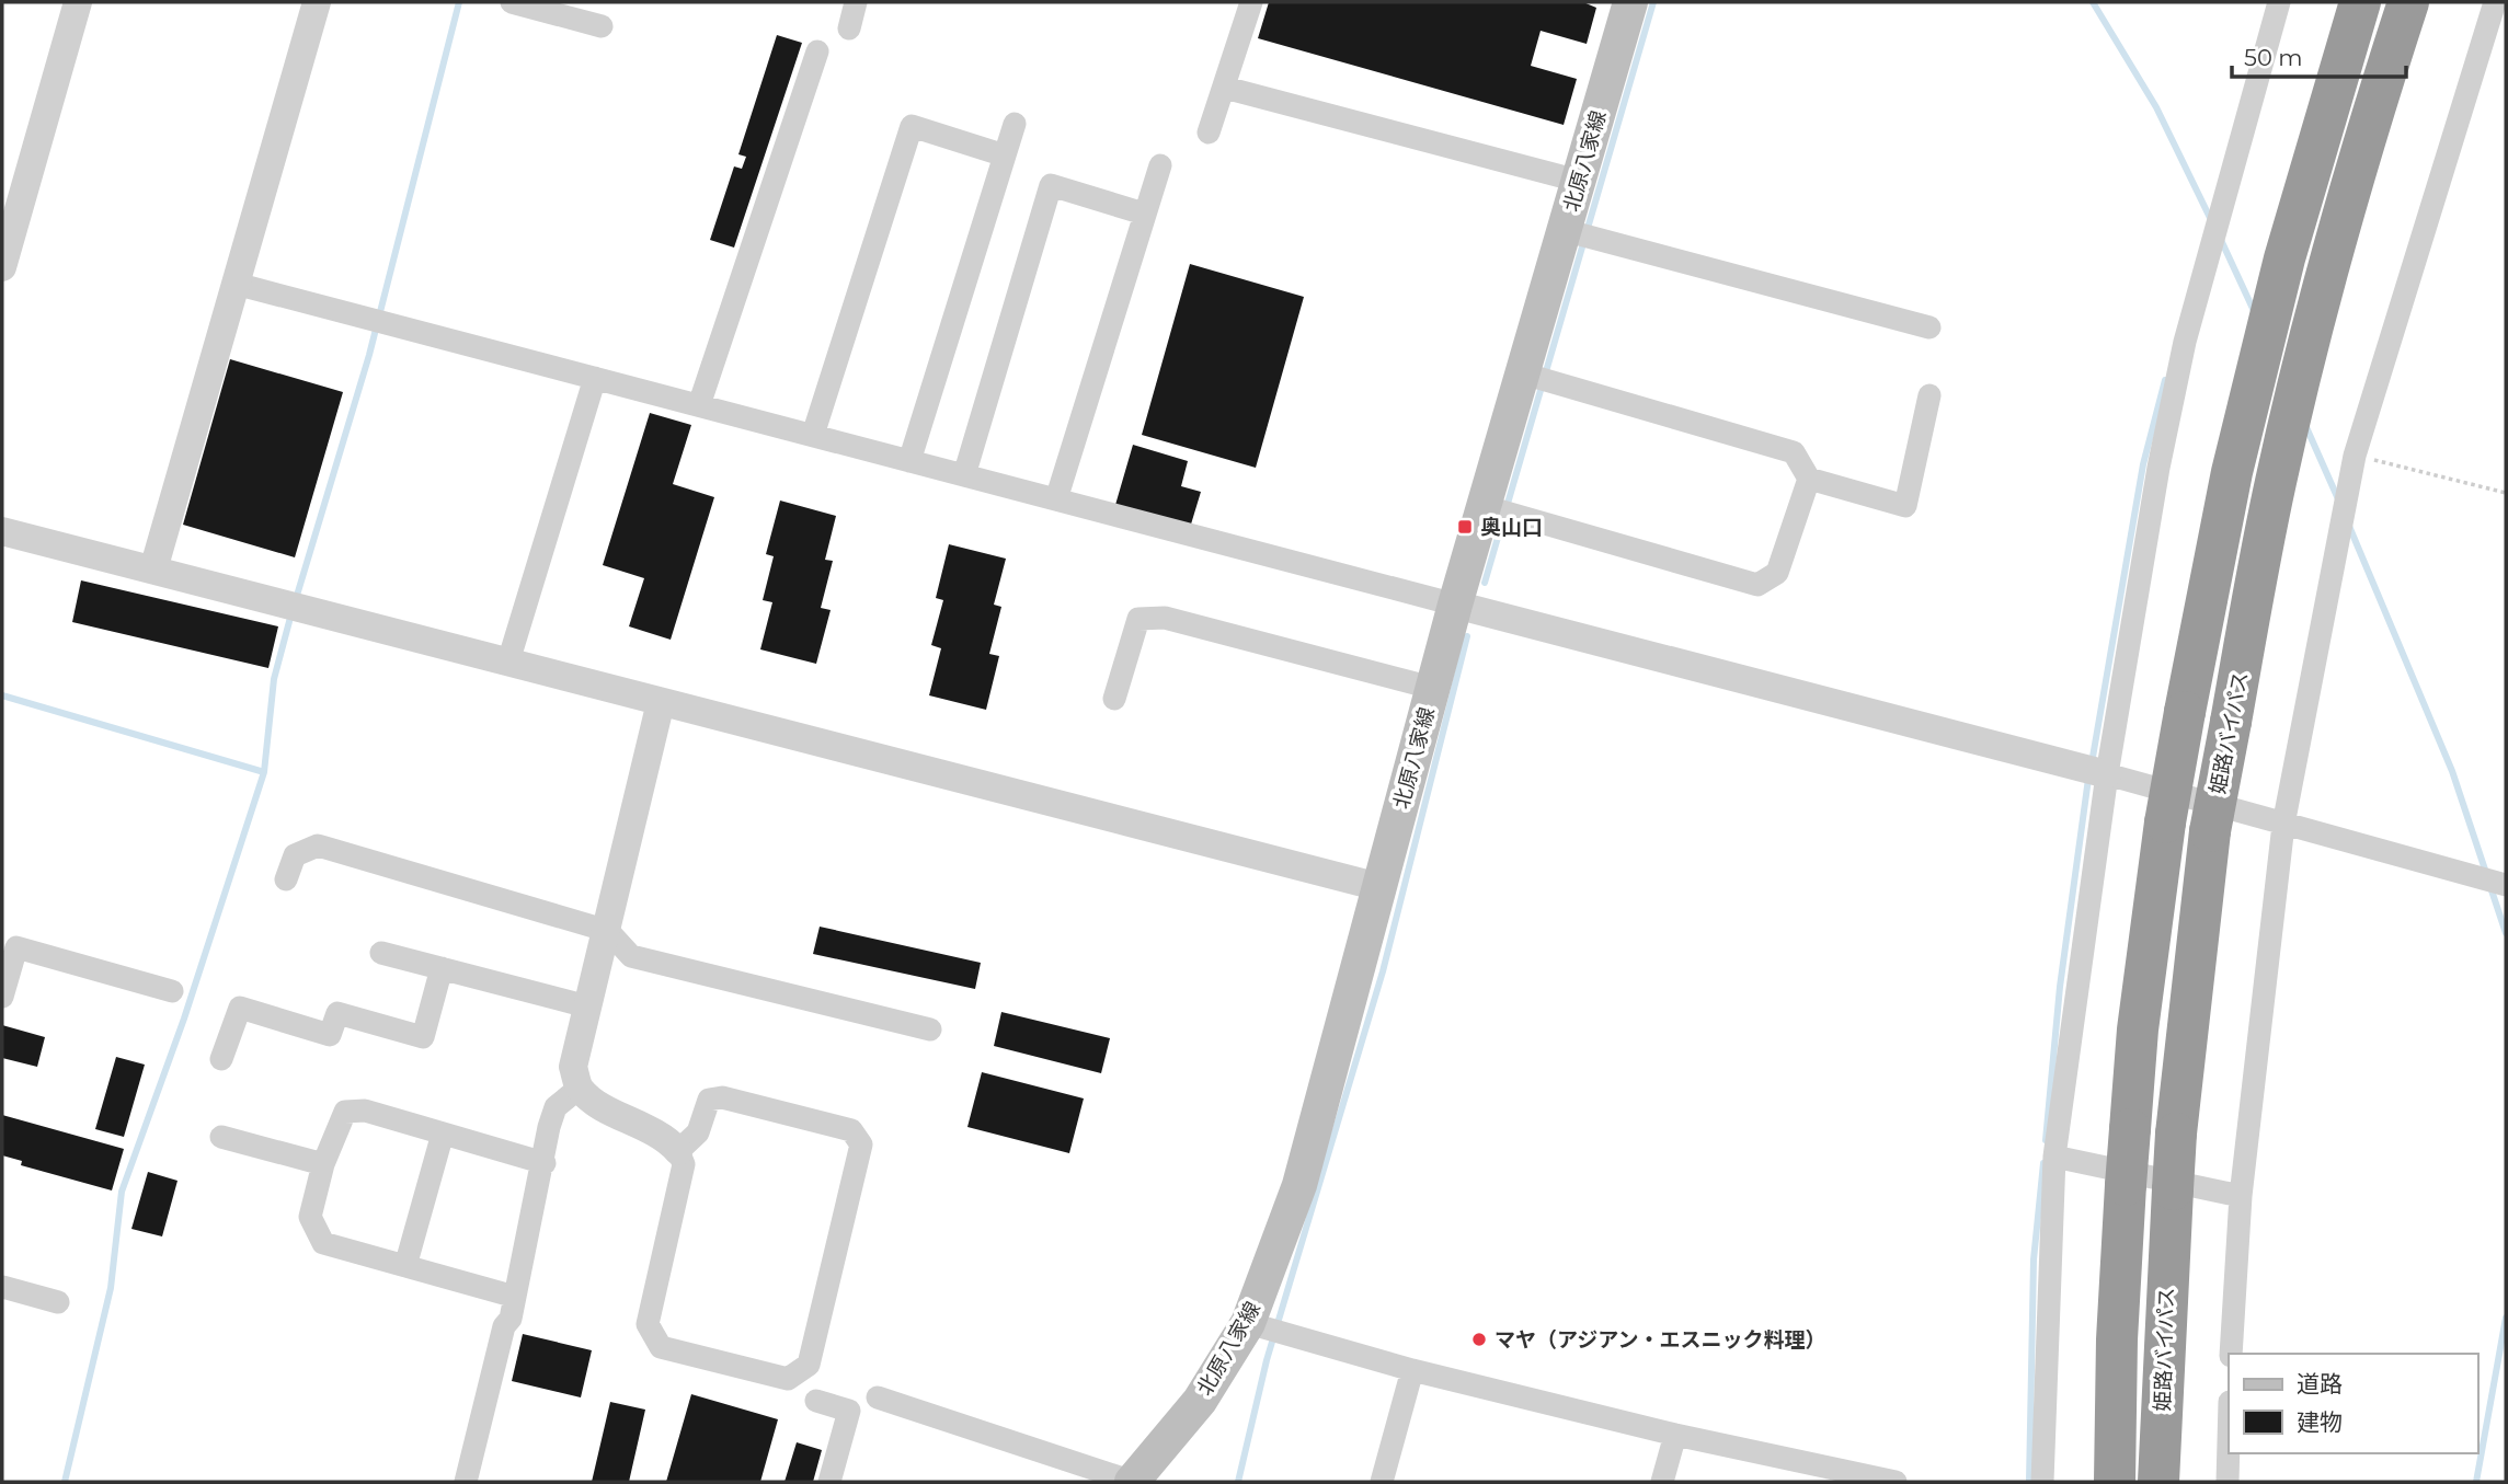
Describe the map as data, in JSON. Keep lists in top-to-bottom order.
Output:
{
  "streets": {
    "highway": ["姫路バイパス"],
    "main road": ["北原八家線"]
  },
  "places": {
    "transit": ["奥山口"],
    "other": ["マヤ（アジアン・エスニック料理）"]
  },
  "legend": ["道路", "建物"],
  "scale_bar": "50 m"
}
